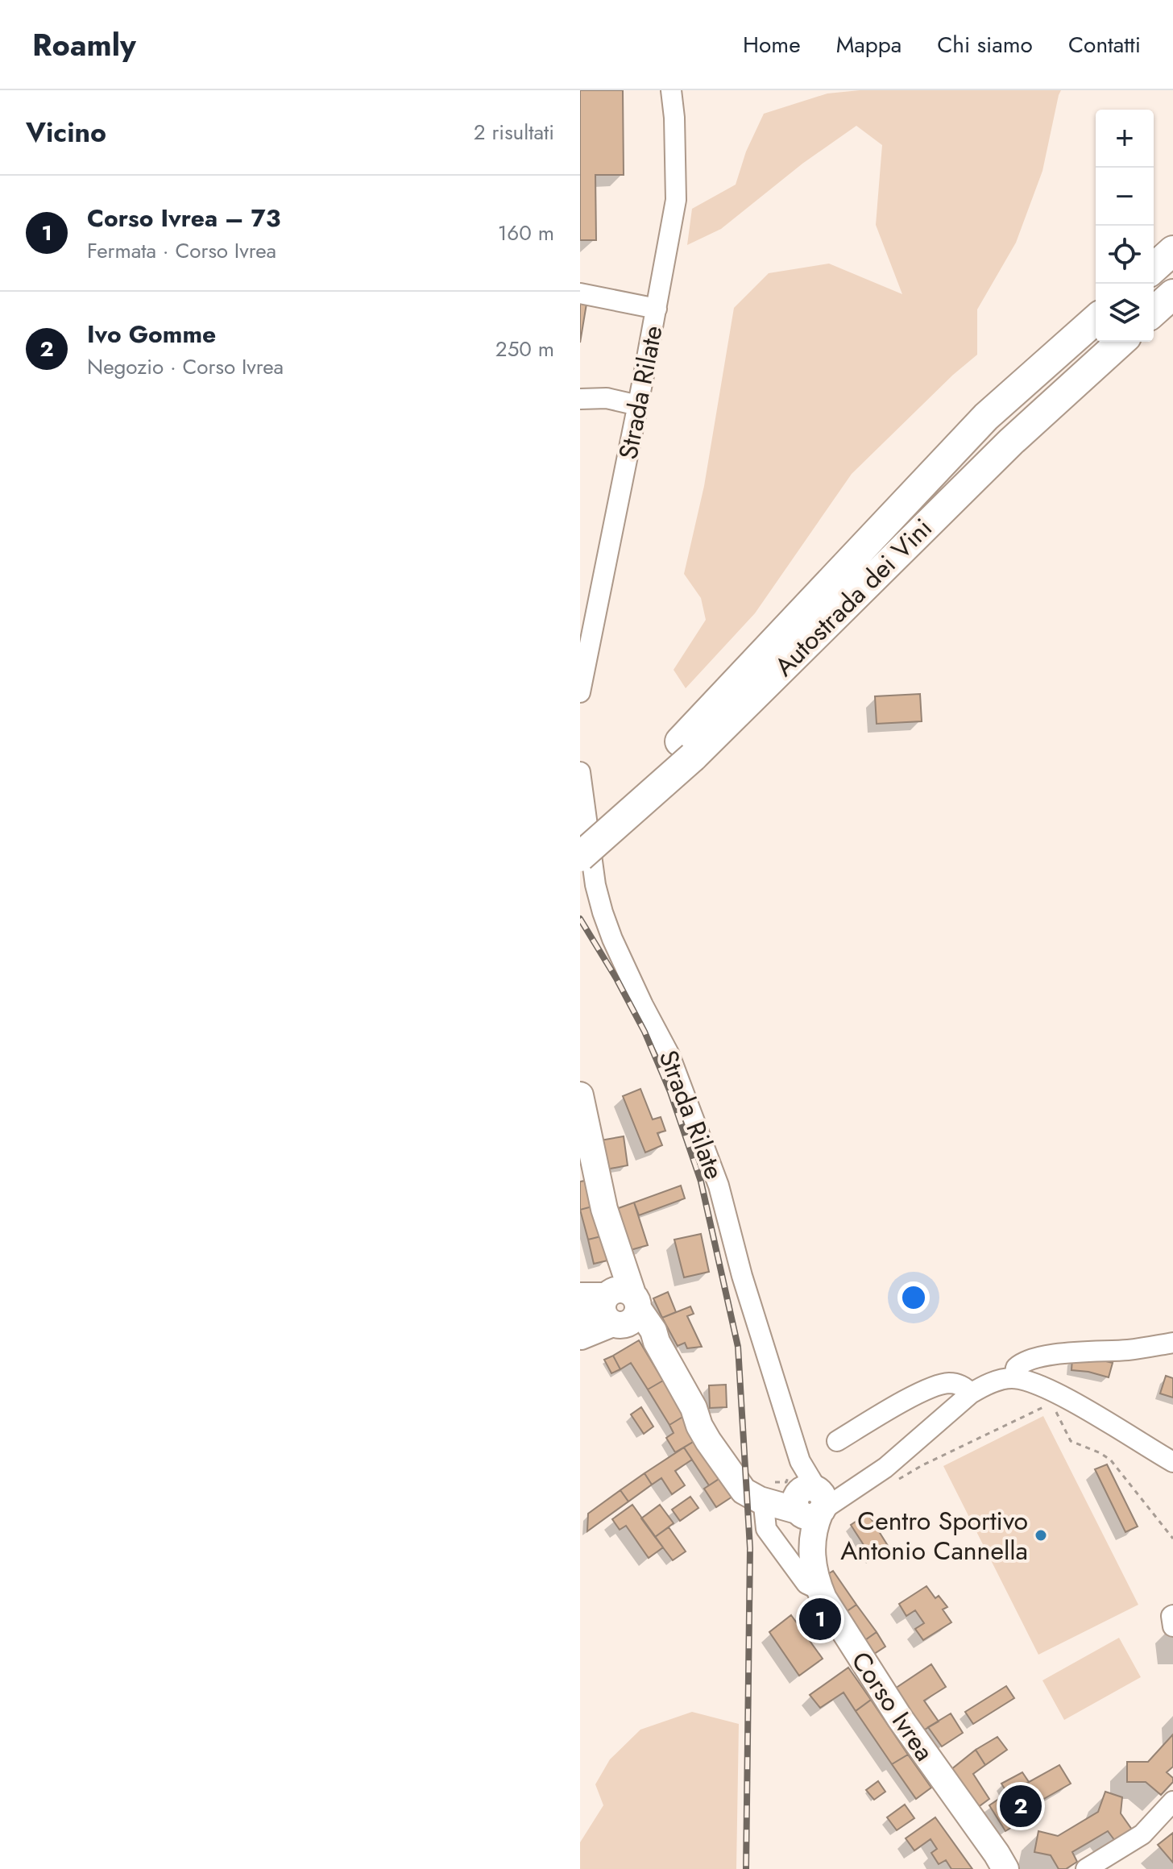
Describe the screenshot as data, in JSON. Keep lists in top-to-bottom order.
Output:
{
  "streets": {
    "highway": ["Autostrada dei Vini"],
    "main road": ["Corso Ivrea"],
    "street": ["Strada Rilate"]
  },
  "crossings": [
    ["Strada Rilate", "Corso Ivrea"]
  ],
  "places": ["Centro Sportivo Antonio Cannella"],
  "page": {
    "header": "Roamly",
    "nav": [
      "Home",
      "Mappa",
      "Chi siamo",
      "Contatti"
    ],
    "heading": ["Vicino", "2 risultati"],
    "map_buttons": ["+", "−"],
    "list": [
      {
        "mark": "1",
        "name": "Corso Ivrea – 73",
        "note": "Fermata · Corso Ivrea",
        "value": "160 m"
      },
      {
        "mark": "2",
        "name": "Ivo Gomme",
        "note": "Negozio · Corso Ivrea",
        "value": "250 m"
      }
    ],
    "pins": ["1", "2"]
  }
}
